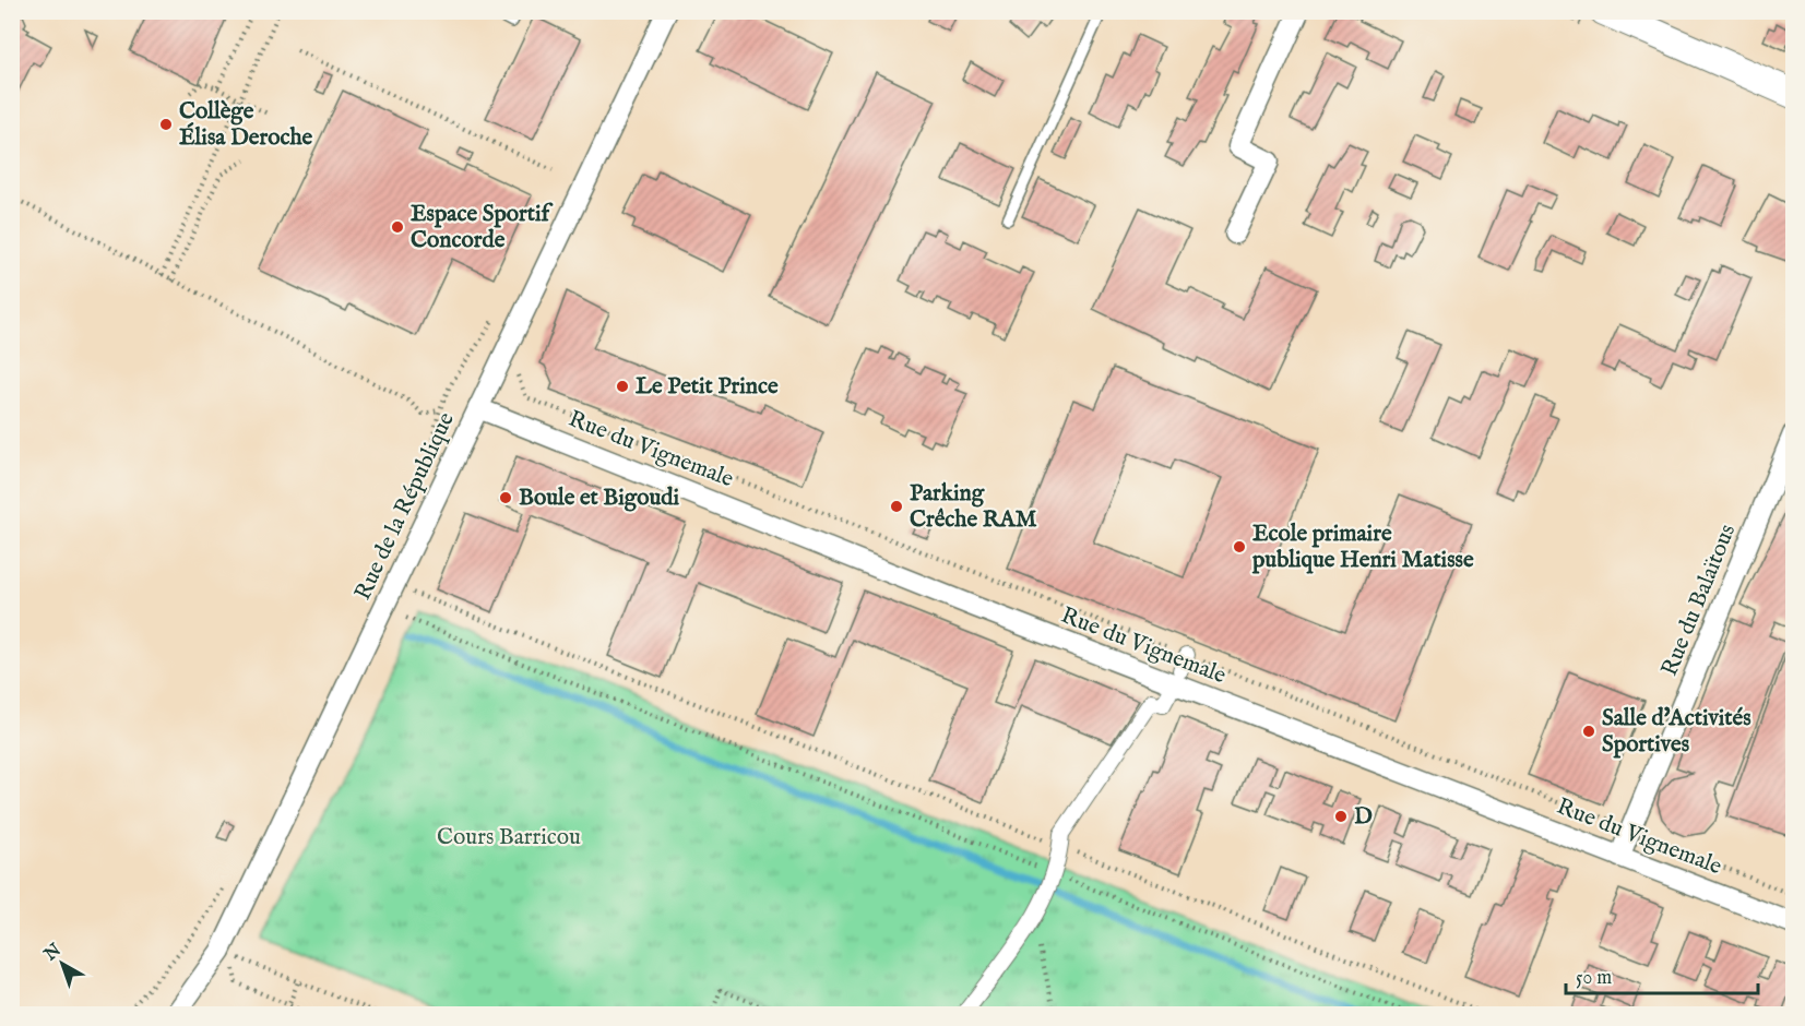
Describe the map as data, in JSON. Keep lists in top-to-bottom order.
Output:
{
  "streets": {
    "street": ["Rue du Vignemale", "Rue de la République", "Rue du Balaïtous"]
  },
  "crossings": [
    ["Rue du Vignemale", "Rue de la République"],
    ["Rue du Vignemale", "Rue du Balaïtous"]
  ],
  "parks": ["Cours Barricou"],
  "places": [
    "Collège Élisa Deroche",
    "Espace Sportif Concorde",
    "Le Petit Prince",
    "Boule et Bigoudi",
    "Parking Crêche RAM",
    "Ecole primaire publique Henri Matisse",
    "Salle d'Activités Sportives",
    "D"
  ],
  "scale_bar": "50 m",
  "north": "top left"
}
